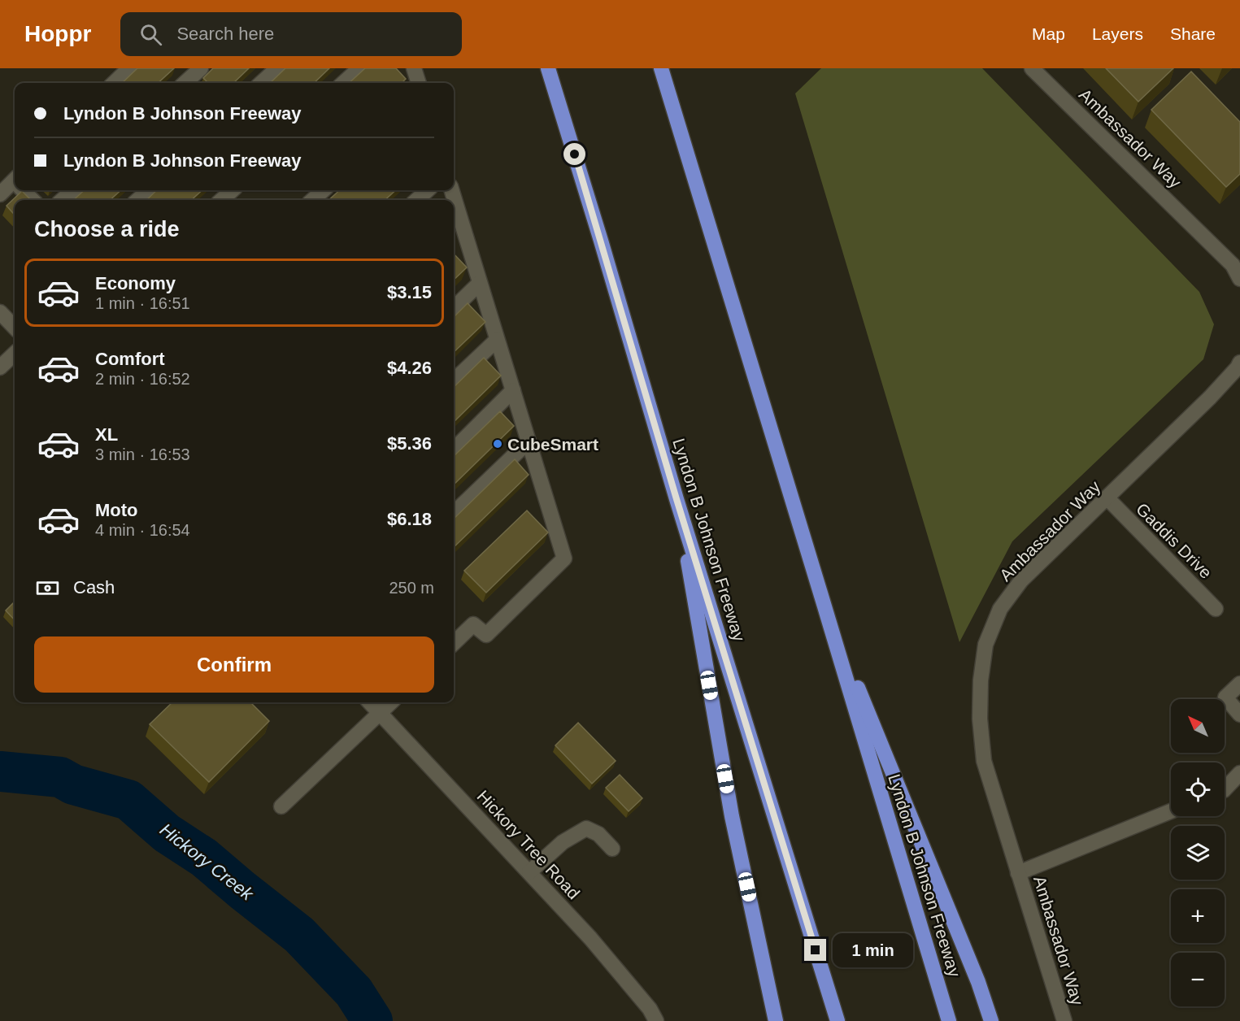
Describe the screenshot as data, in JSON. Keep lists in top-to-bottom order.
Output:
{
  "streets": {
    "highway": ["Lyndon B Johnson Freeway"],
    "street": ["Ambassador Way", "Gaddis Drive", "Hickory Tree Road"]
  },
  "crossings": [
    ["Ambassador Way", "Gaddis Drive"]
  ],
  "water": ["Hickory Creek"],
  "places": ["CubeSmart"],
  "north": "top left",
  "page": {
    "header": "Hoppr",
    "search": "Search here",
    "nav": ["Map", "Layers", "Share"],
    "banner": ["Lyndon B Johnson Freeway", "Lyndon B Johnson Freeway"],
    "heading": "Choose a ride",
    "list": [
      {
        "name": "Economy",
        "note": "1 min · 16:51",
        "value": "$3.15"
      },
      {
        "name": "Comfort",
        "note": "2 min · 16:52",
        "value": "$4.26"
      },
      {
        "name": "XL",
        "note": "3 min · 16:53",
        "value": "$5.36"
      },
      {
        "name": "Moto",
        "note": "4 min · 16:54",
        "value": "$6.18"
      }
    ],
    "pay": ["Cash", "250 m"],
    "buttons": "Confirm",
    "map_buttons": ["+", "−"],
    "bubble": "1 min"
  }
}
